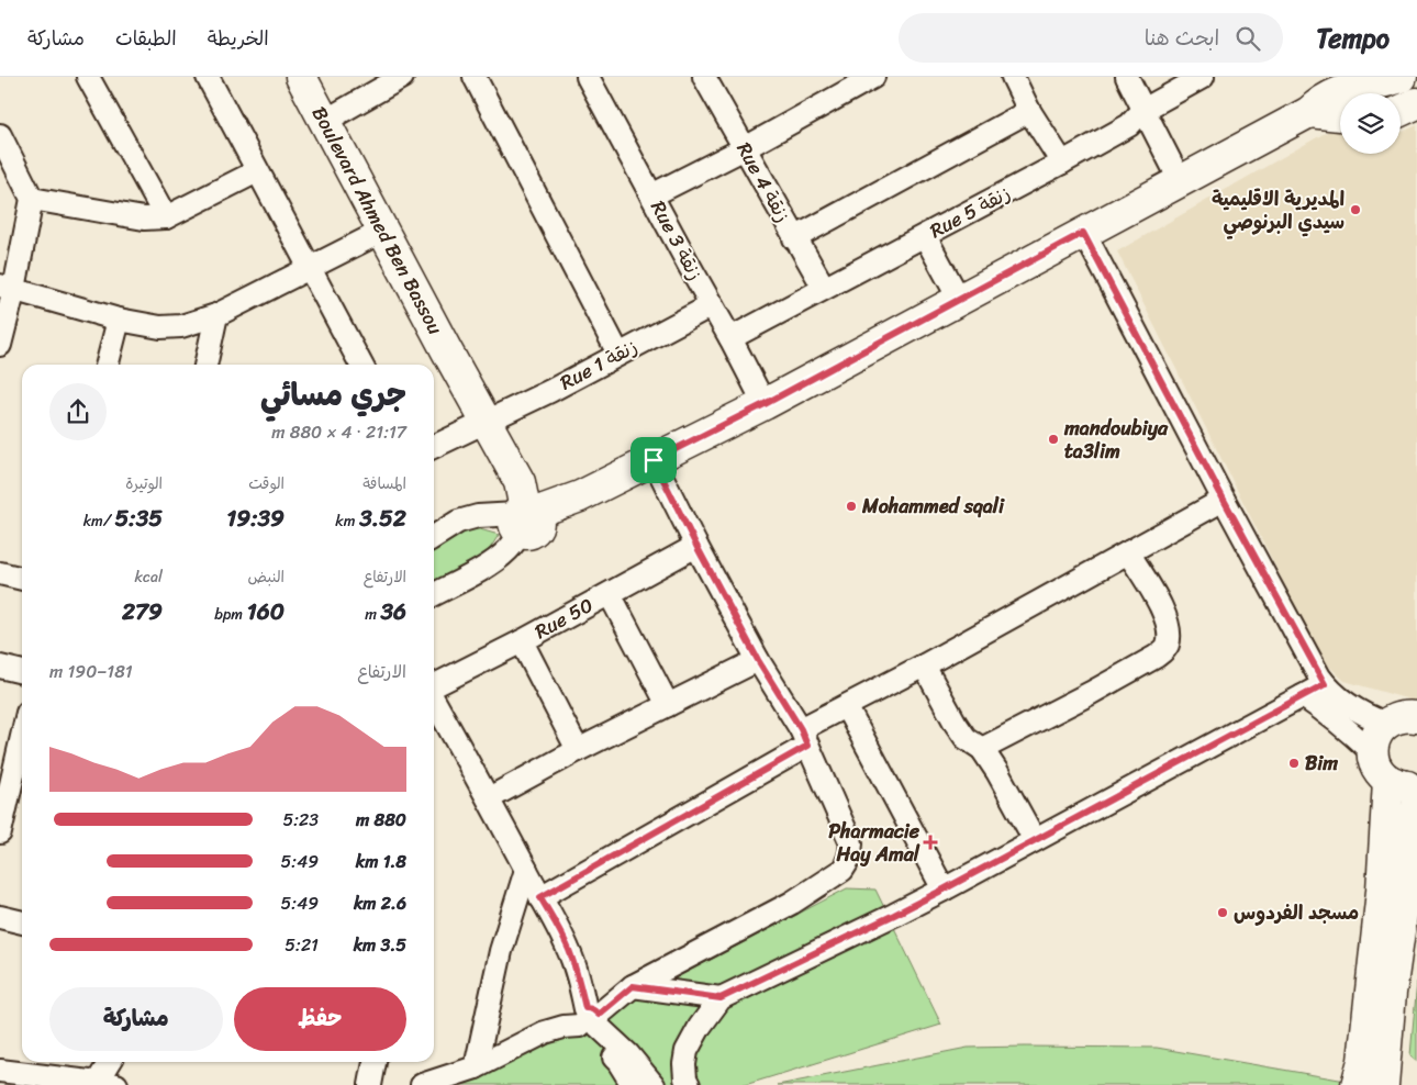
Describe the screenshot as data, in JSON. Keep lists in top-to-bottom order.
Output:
{
  "streets": {
    "street": [
      "Rue 4 زنقة",
      "Rue 5 زنقة",
      "Boulevard Ahmed Ben Bassou",
      "Rue 3 زنقة",
      "Rue 1 زنقة",
      "Rue 50"
    ]
  },
  "crossings": [
    ["Rue 4 زنقة", "Rue 5 زنقة"],
    ["Rue 5 زنقة", "Rue 3 زنقة"],
    ["Boulevard Ahmed Ben Bassou", "Rue 1 زنقة"],
    ["Rue 3 زنقة", "Rue 1 زنقة"]
  ],
  "places": {
    "other": [
      "المديرية الاقليمية سيدي البرنوصي",
      "mandoubiya ta3lim",
      "Mohammed sqali",
      "Bim",
      "مسجد الفردوس"
    ],
    "health": ["Pharmacie Hay Amal"]
  },
  "page": {
    "header": "Tempo",
    "search": "ابحث هنا",
    "nav": ["الخريطة", "الطبقات", "مشاركة"],
    "heading": ["جري مسائي", "21:17 · 4 × 880 m"],
    "stats": [
      ["المسافة", "3.52 km"],
      ["الوقت", "19:39"],
      ["الوتيرة", "5:35 /km"],
      ["الارتفاع", "36 m"],
      ["النبض", "160 bpm"],
      ["kcal", "279"]
    ],
    "chart": ["الارتفاع", "181–190 m"],
    "list": [
      {
        "name": "880 m",
        "note": "5:23"
      },
      {
        "name": "1.8 km",
        "note": "5:49"
      },
      {
        "name": "2.6 km",
        "note": "5:49"
      },
      {
        "name": "3.5 km",
        "note": "5:21"
      }
    ],
    "buttons": ["حفظ", "مشاركة"]
  }
}
